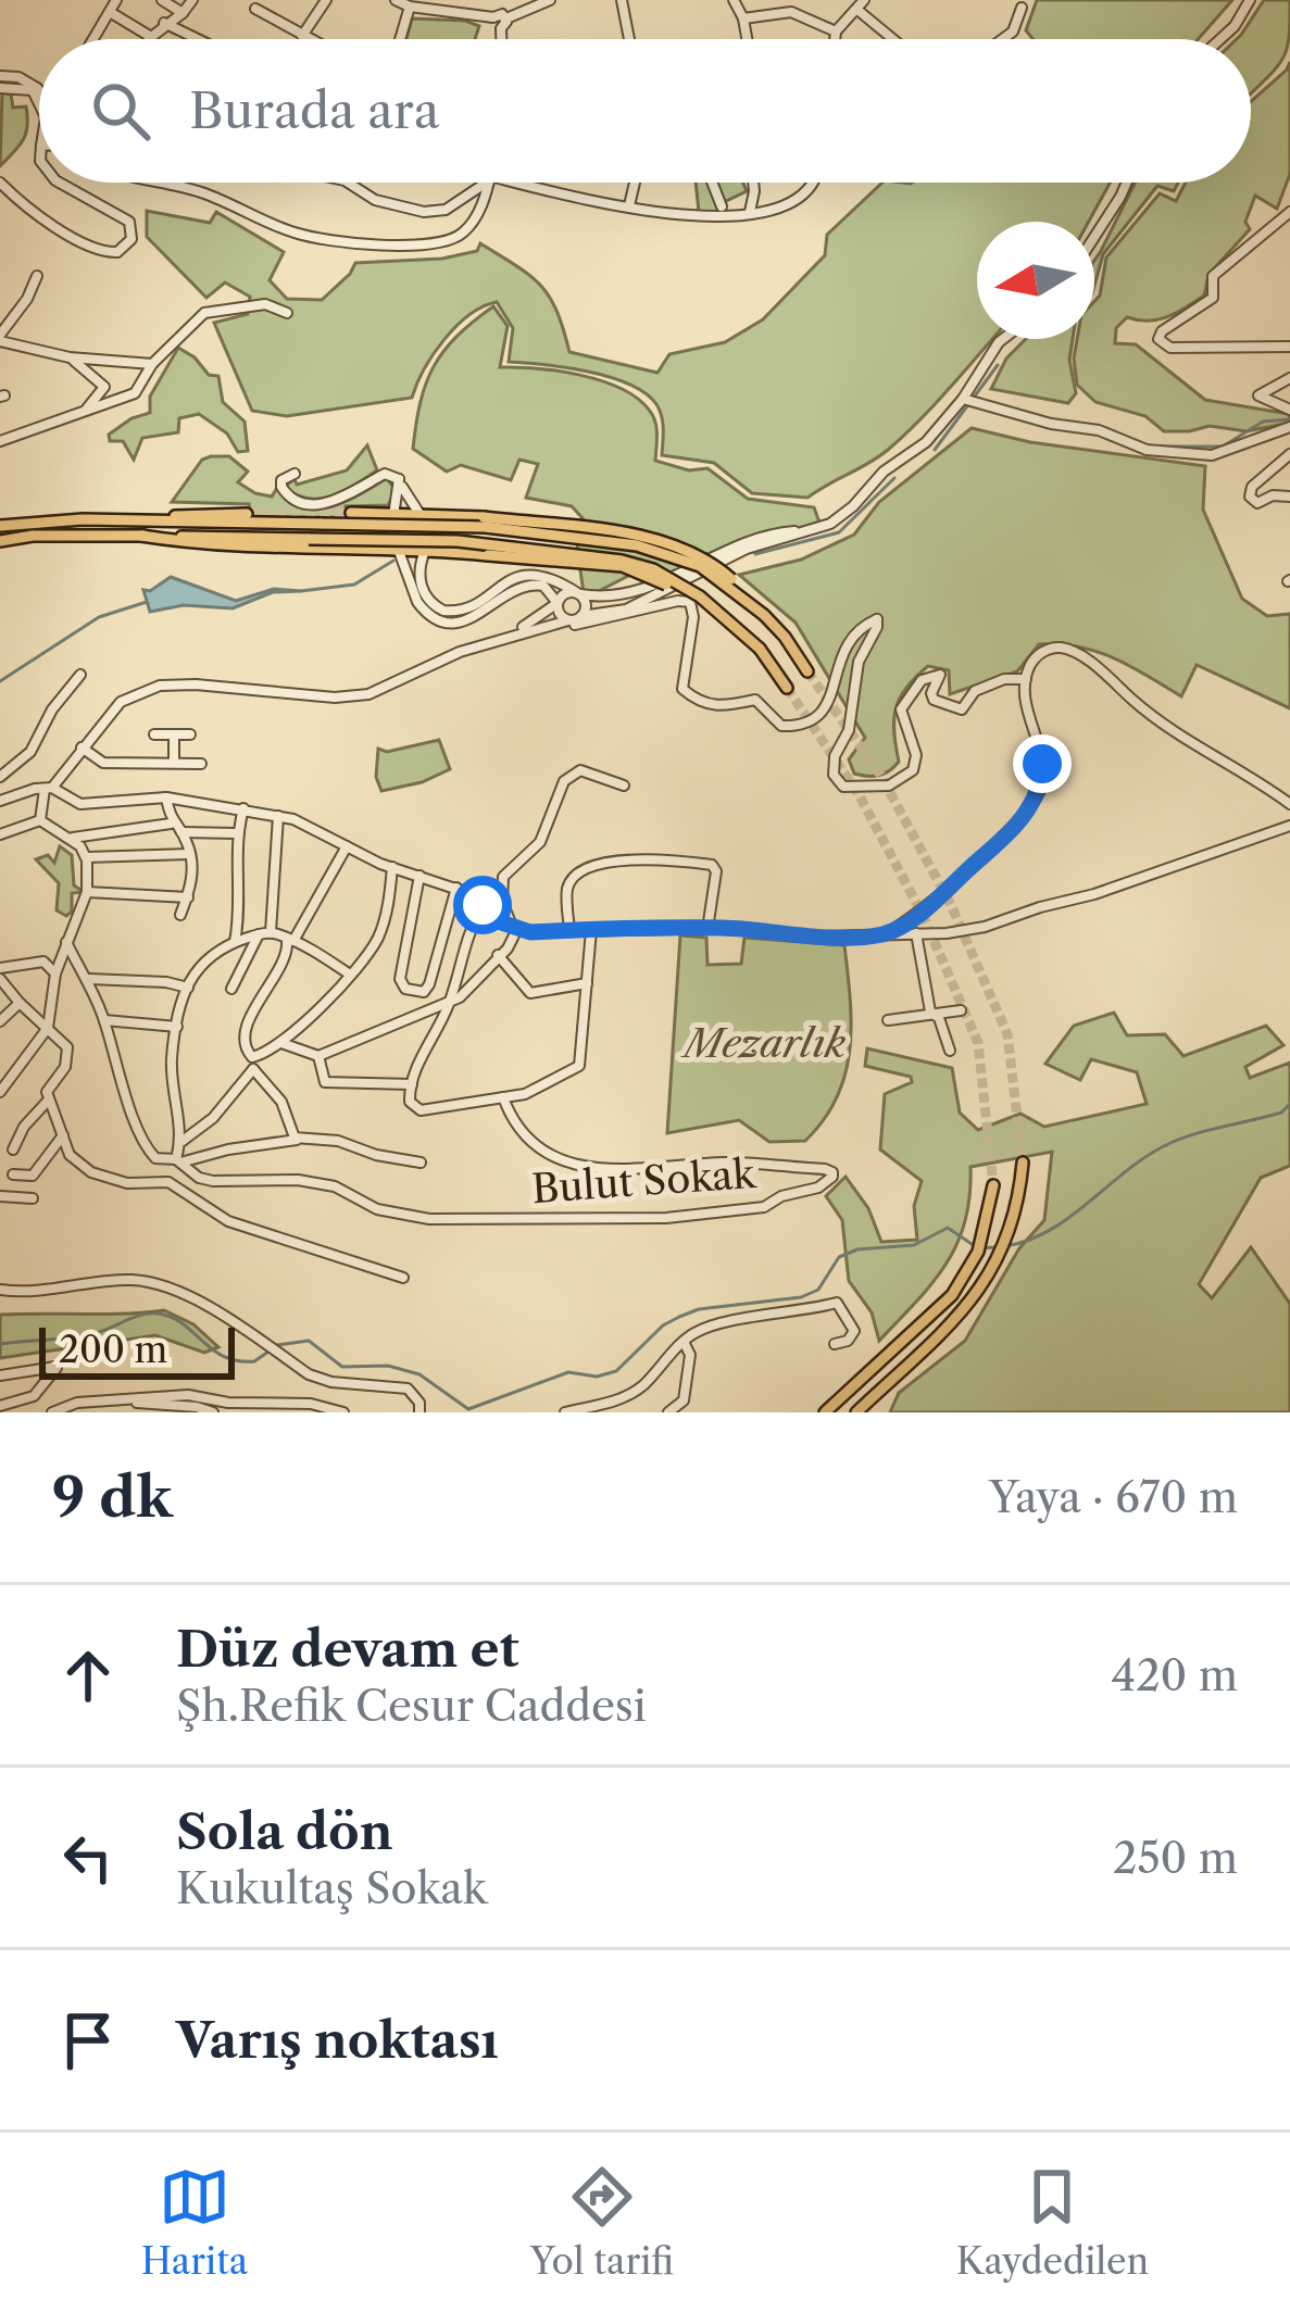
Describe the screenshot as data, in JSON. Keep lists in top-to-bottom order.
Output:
{
  "streets": {
    "street": ["Bulut Sokak"]
  },
  "parks": ["Mezarlık"],
  "scale_bar": "200 m",
  "north": "left",
  "page": {
    "search": "Burada ara",
    "scale": "200 m",
    "heading": ["9 dk", "Yaya · 670 m"],
    "list": [
      ["Düz devam et", "Şh.Refik Cesur Caddesi", "420 m"],
      ["Sola dön", "Kukultaş Sokak", "250 m"],
      "Varış noktası"
    ],
    "nav": ["Harita", "Yol tarifi", "Kaydedilen"]
  }
}
